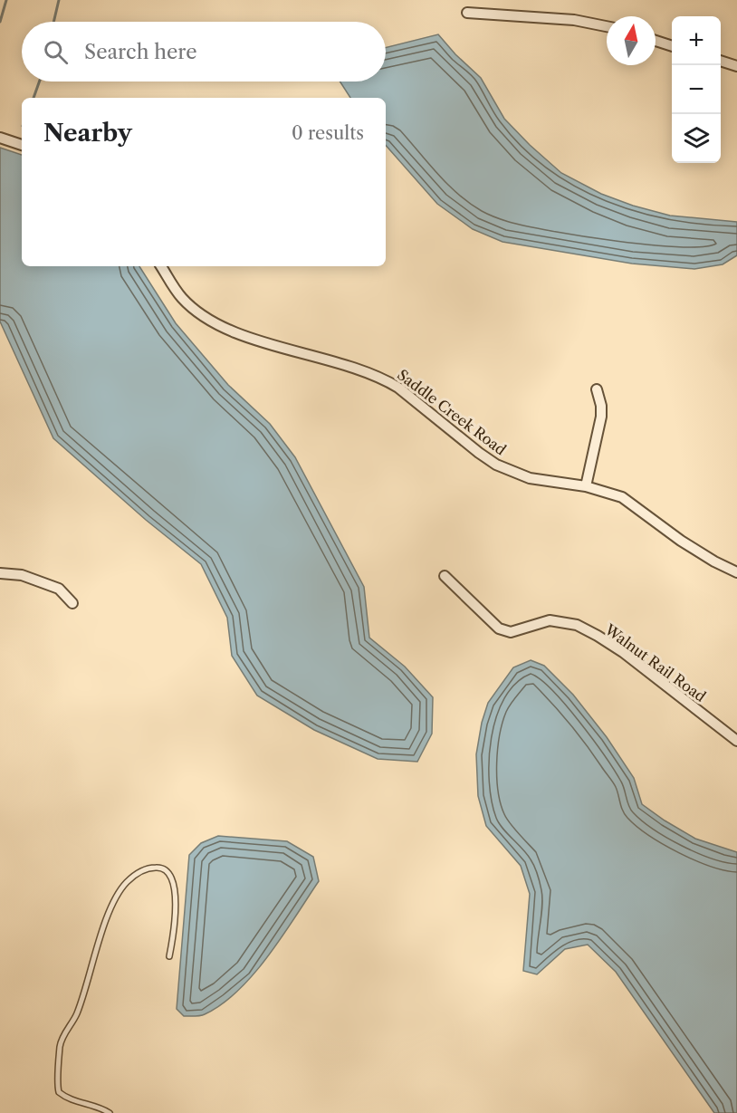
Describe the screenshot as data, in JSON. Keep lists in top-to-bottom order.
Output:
{
  "streets": {
    "street": ["Saddle Creek Road", "Walnut Rail Road"]
  },
  "north": "top",
  "page": {
    "map_buttons": ["+", "−"],
    "search": "Search here",
    "heading": ["Nearby", "0 results"]
  }
}
